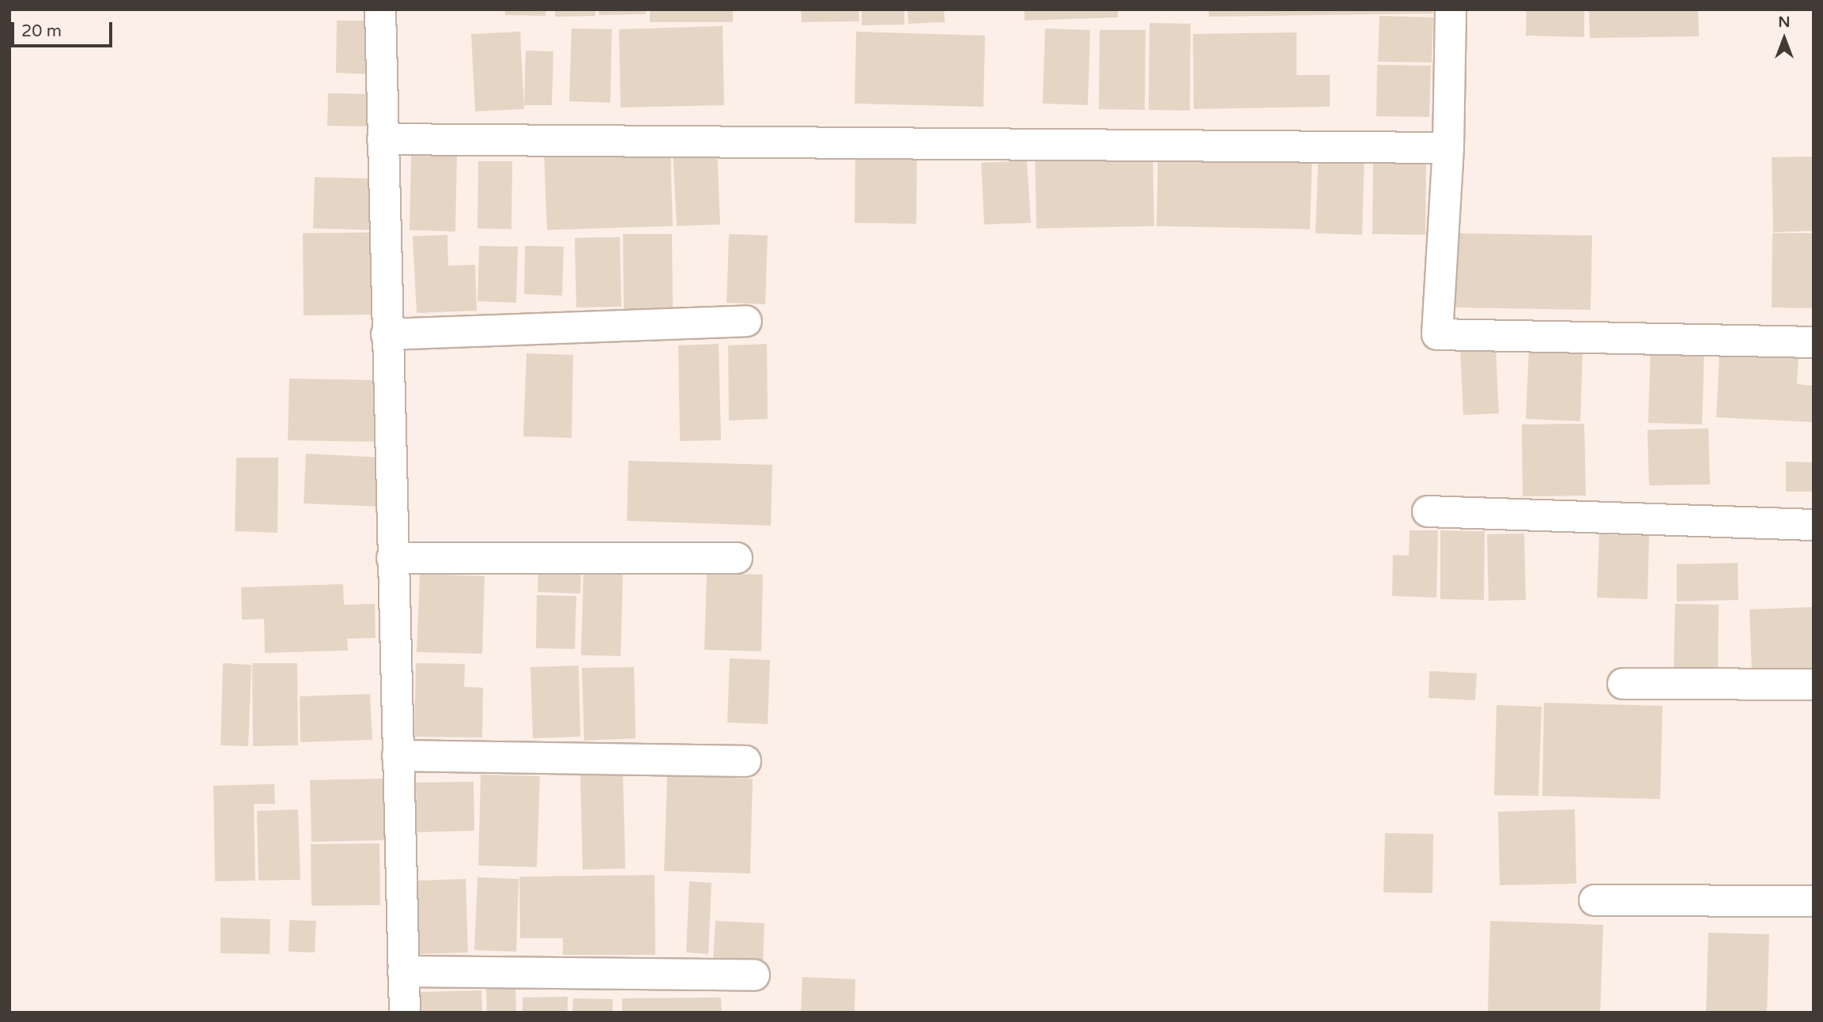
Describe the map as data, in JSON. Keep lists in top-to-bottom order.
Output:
{
  "scale_bar": "20 m",
  "north": "top"
}
